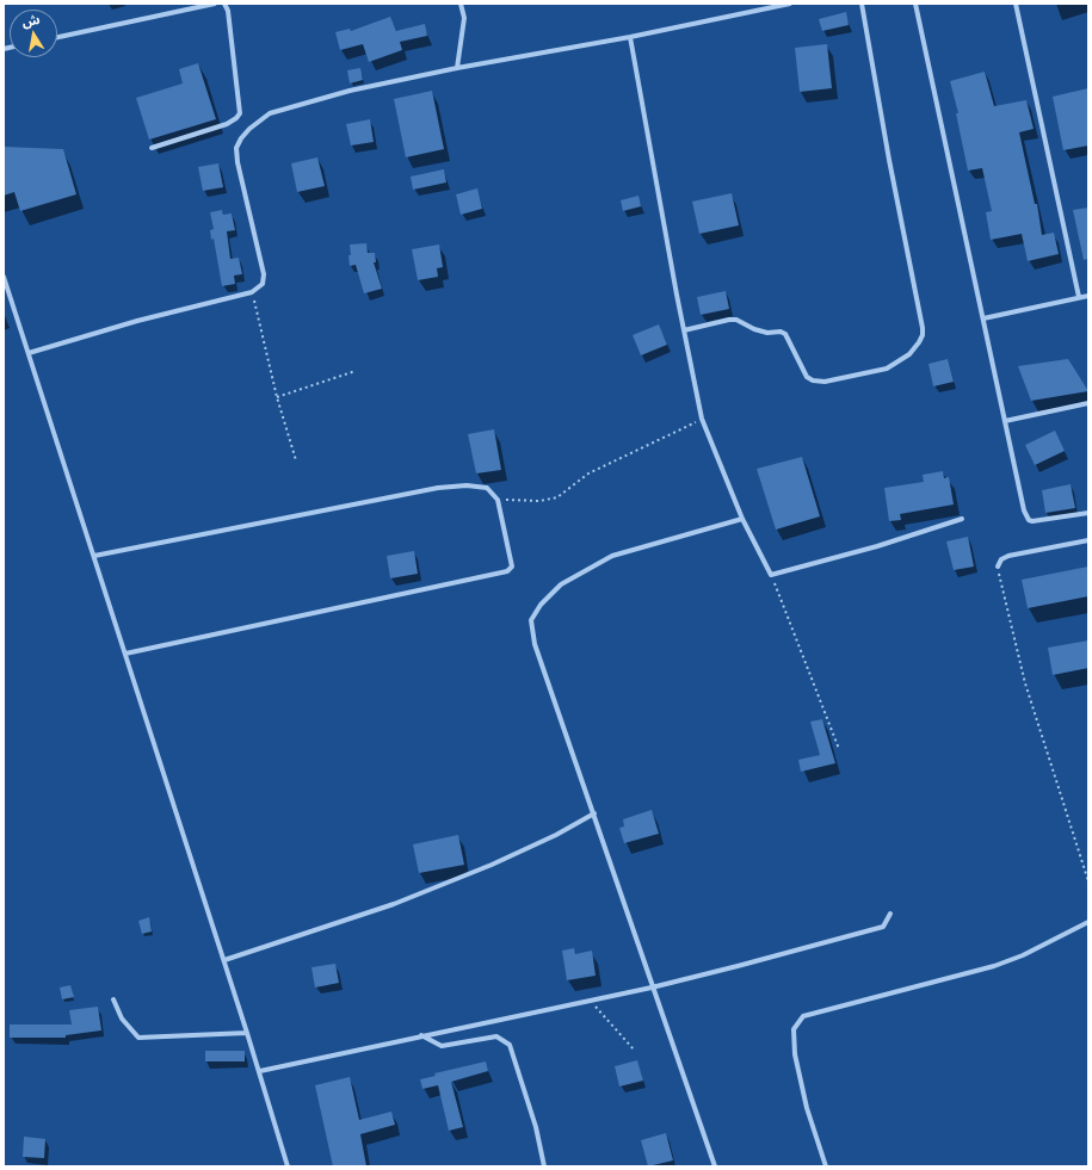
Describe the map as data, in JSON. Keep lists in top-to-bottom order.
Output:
{
  "north": "top"
}
